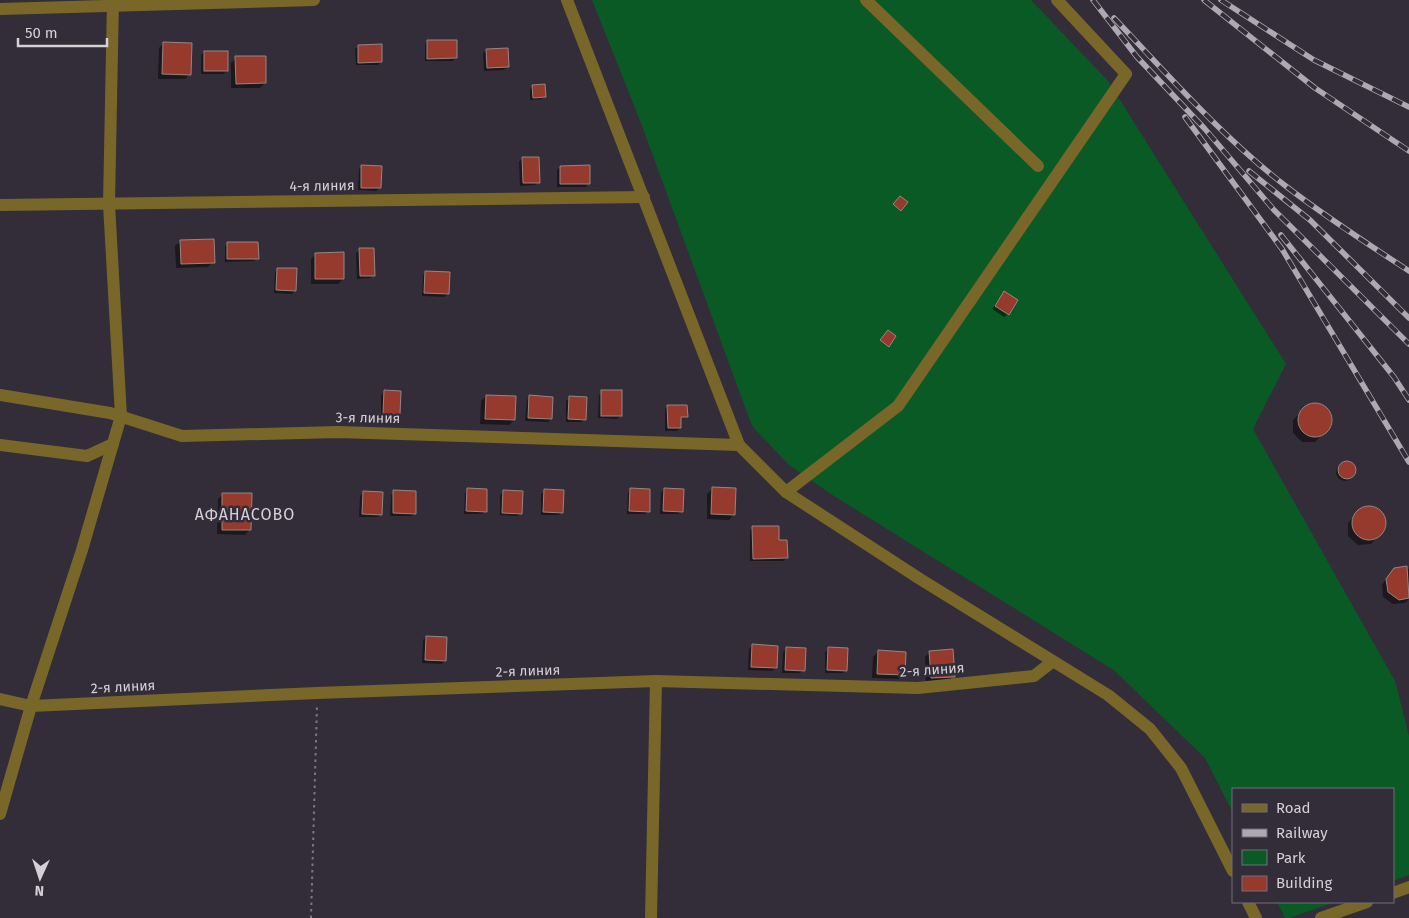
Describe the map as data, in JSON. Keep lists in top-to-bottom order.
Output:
{
  "streets": {
    "street": ["4-я линия", "3-я линия", "2-я линия"]
  },
  "districts": ["АФАНАСОВО"],
  "legend": [
    "Road",
    "Railway",
    "Park",
    "Building"
  ],
  "scale_bar": "50 m",
  "north": "bottom"
}
